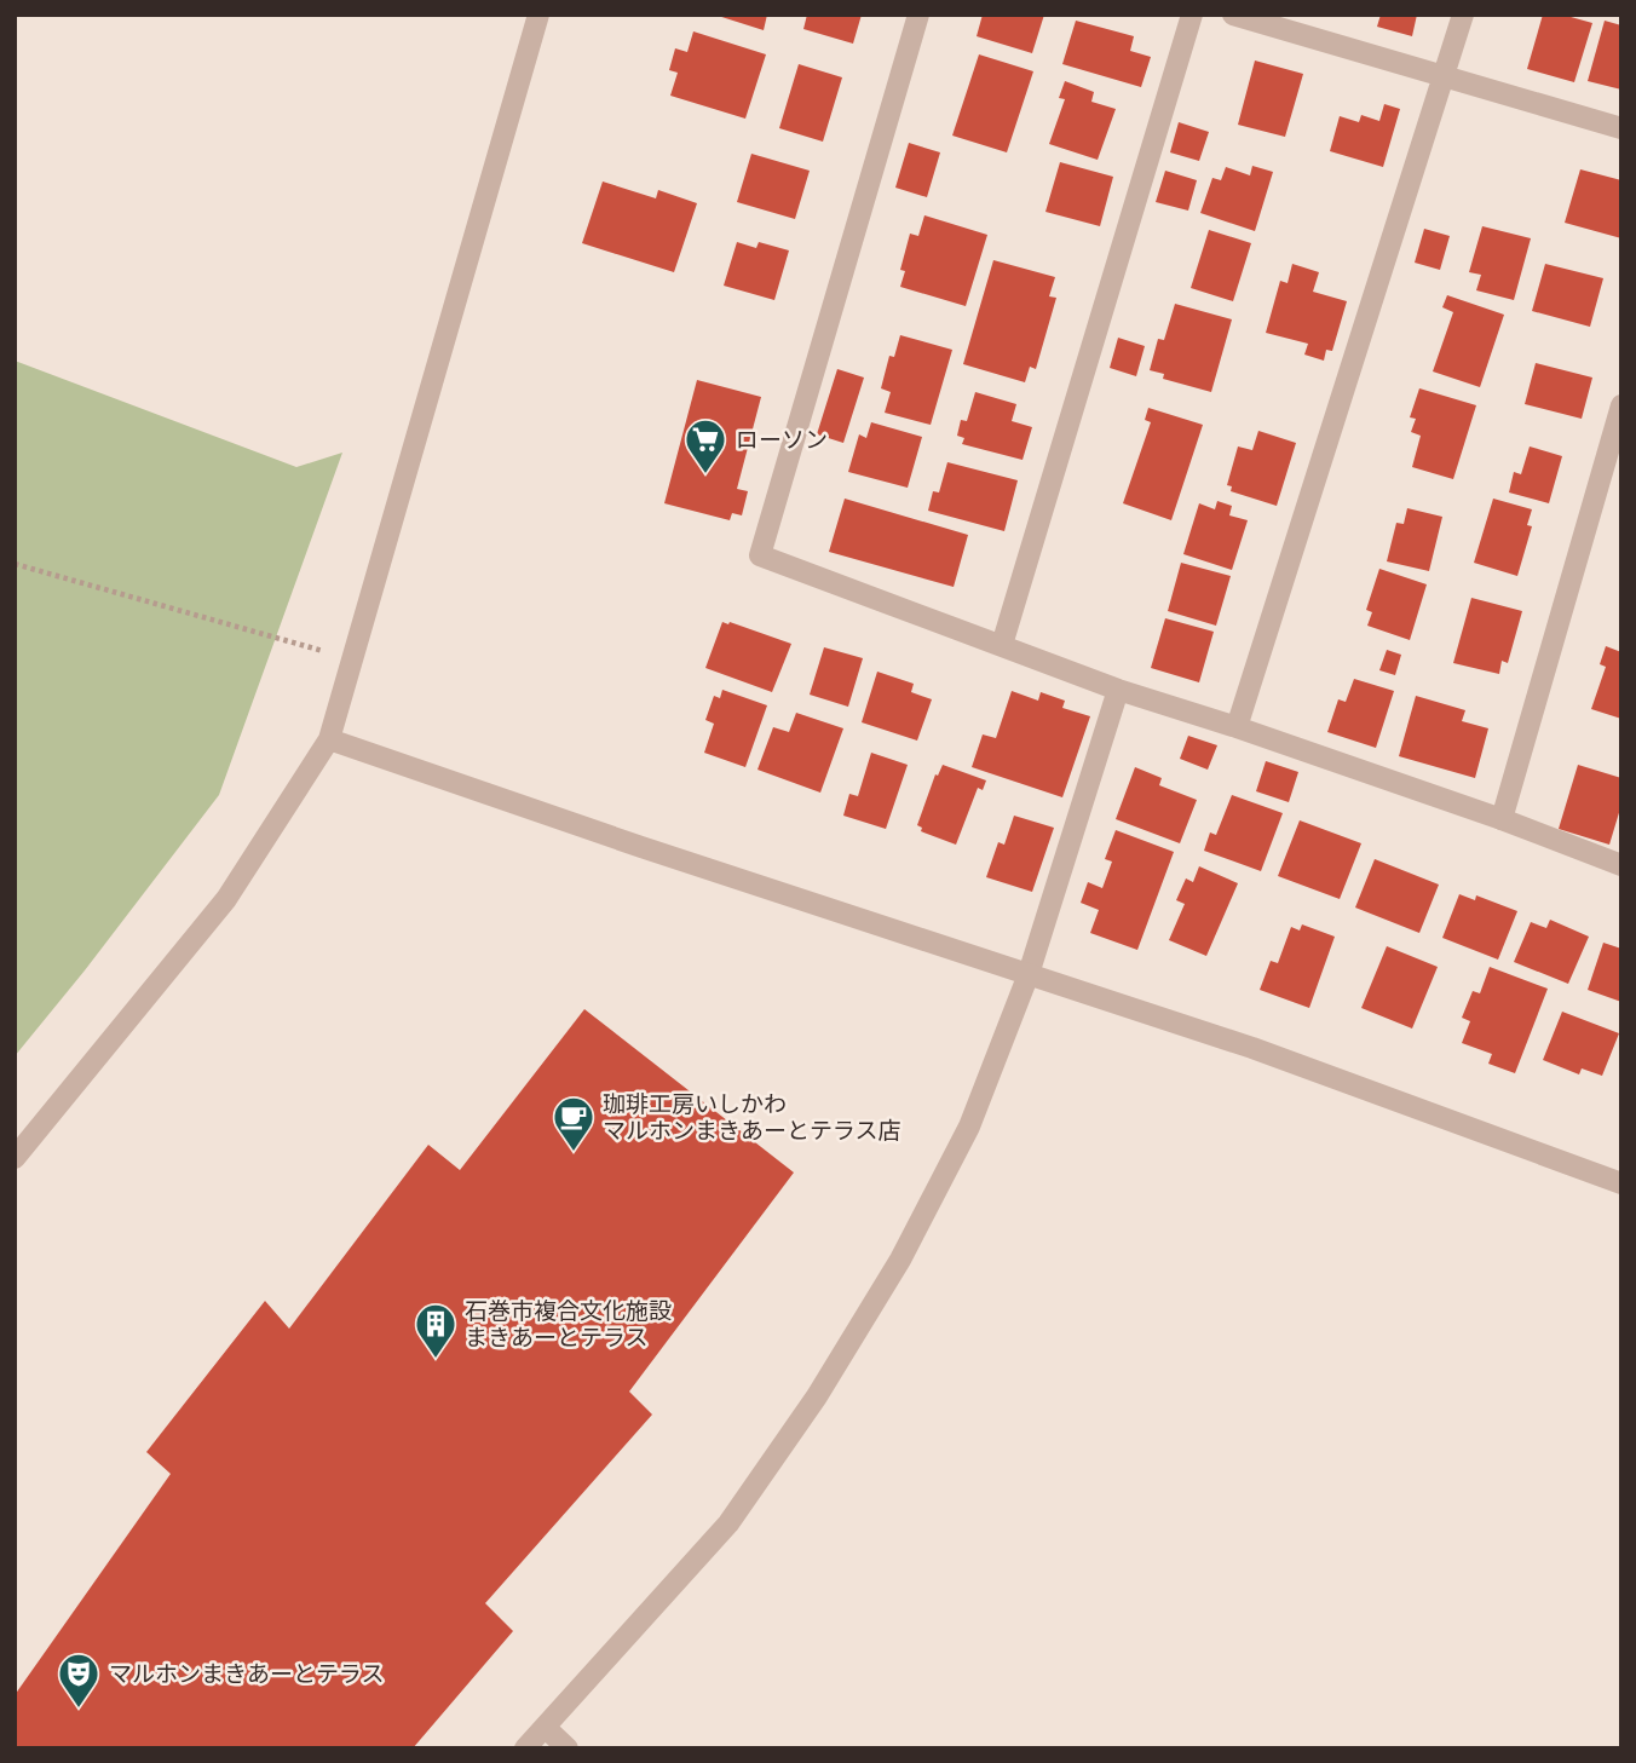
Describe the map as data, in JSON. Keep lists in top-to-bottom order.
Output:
{
  "places": {
    "supermarket": ["ローソン"],
    "cafe": ["珈琲工房いしかわ マルホンまきあーとテラス店"],
    "building": ["石巻市複合文化施設 まきあーとテラス"],
    "theatre": ["マルホンまきあーとテラス"]
  }
}
